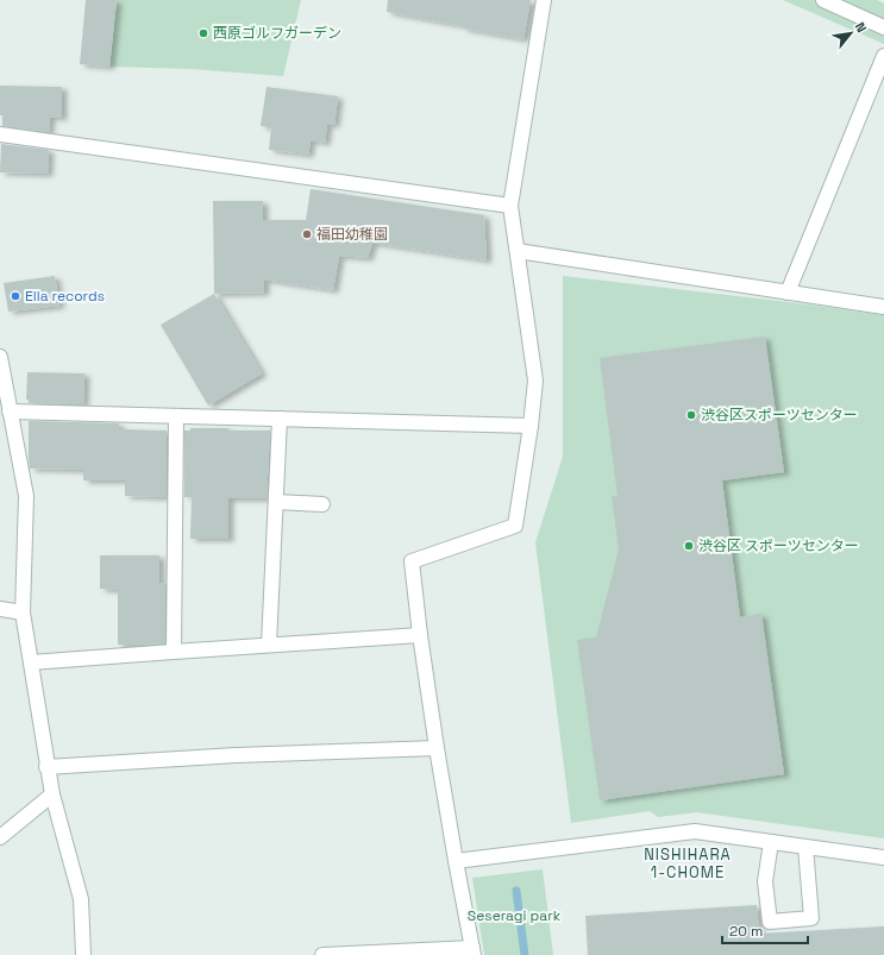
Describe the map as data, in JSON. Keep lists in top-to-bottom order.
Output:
{
  "districts": ["NISHIHARA 1-CHOME"],
  "parks": ["Seseragi park"],
  "places": [
    "西原ゴルフガーデン",
    "福田幼稚園",
    "Ella records",
    "渋谷区スポーツセンター",
    "渋谷区 スポーツセンター"
  ],
  "scale_bar": "20 m",
  "north": "top right"
}
